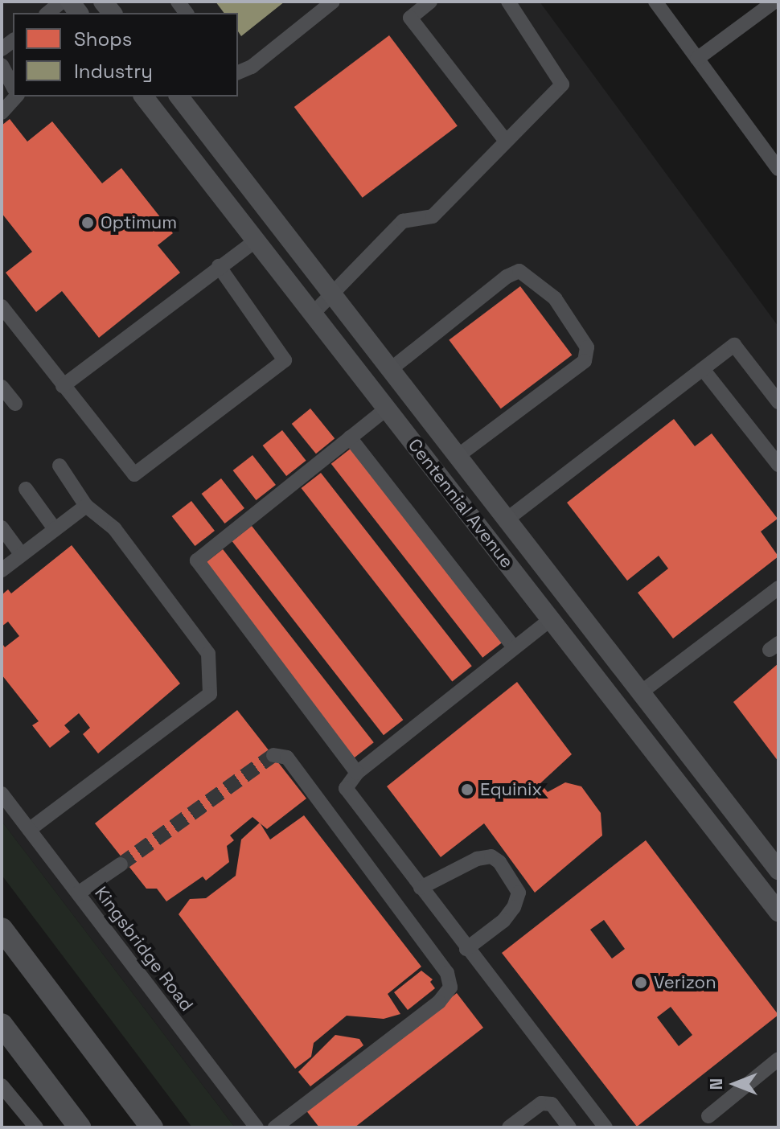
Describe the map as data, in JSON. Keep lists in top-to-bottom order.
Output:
{
  "streets": {
    "main road": ["Centennial Avenue"],
    "street": ["Kingsbridge Road"]
  },
  "places": ["Optimum", "Equinix", "Verizon"],
  "legend": ["Shops", "Industry"],
  "north": "left"
}
